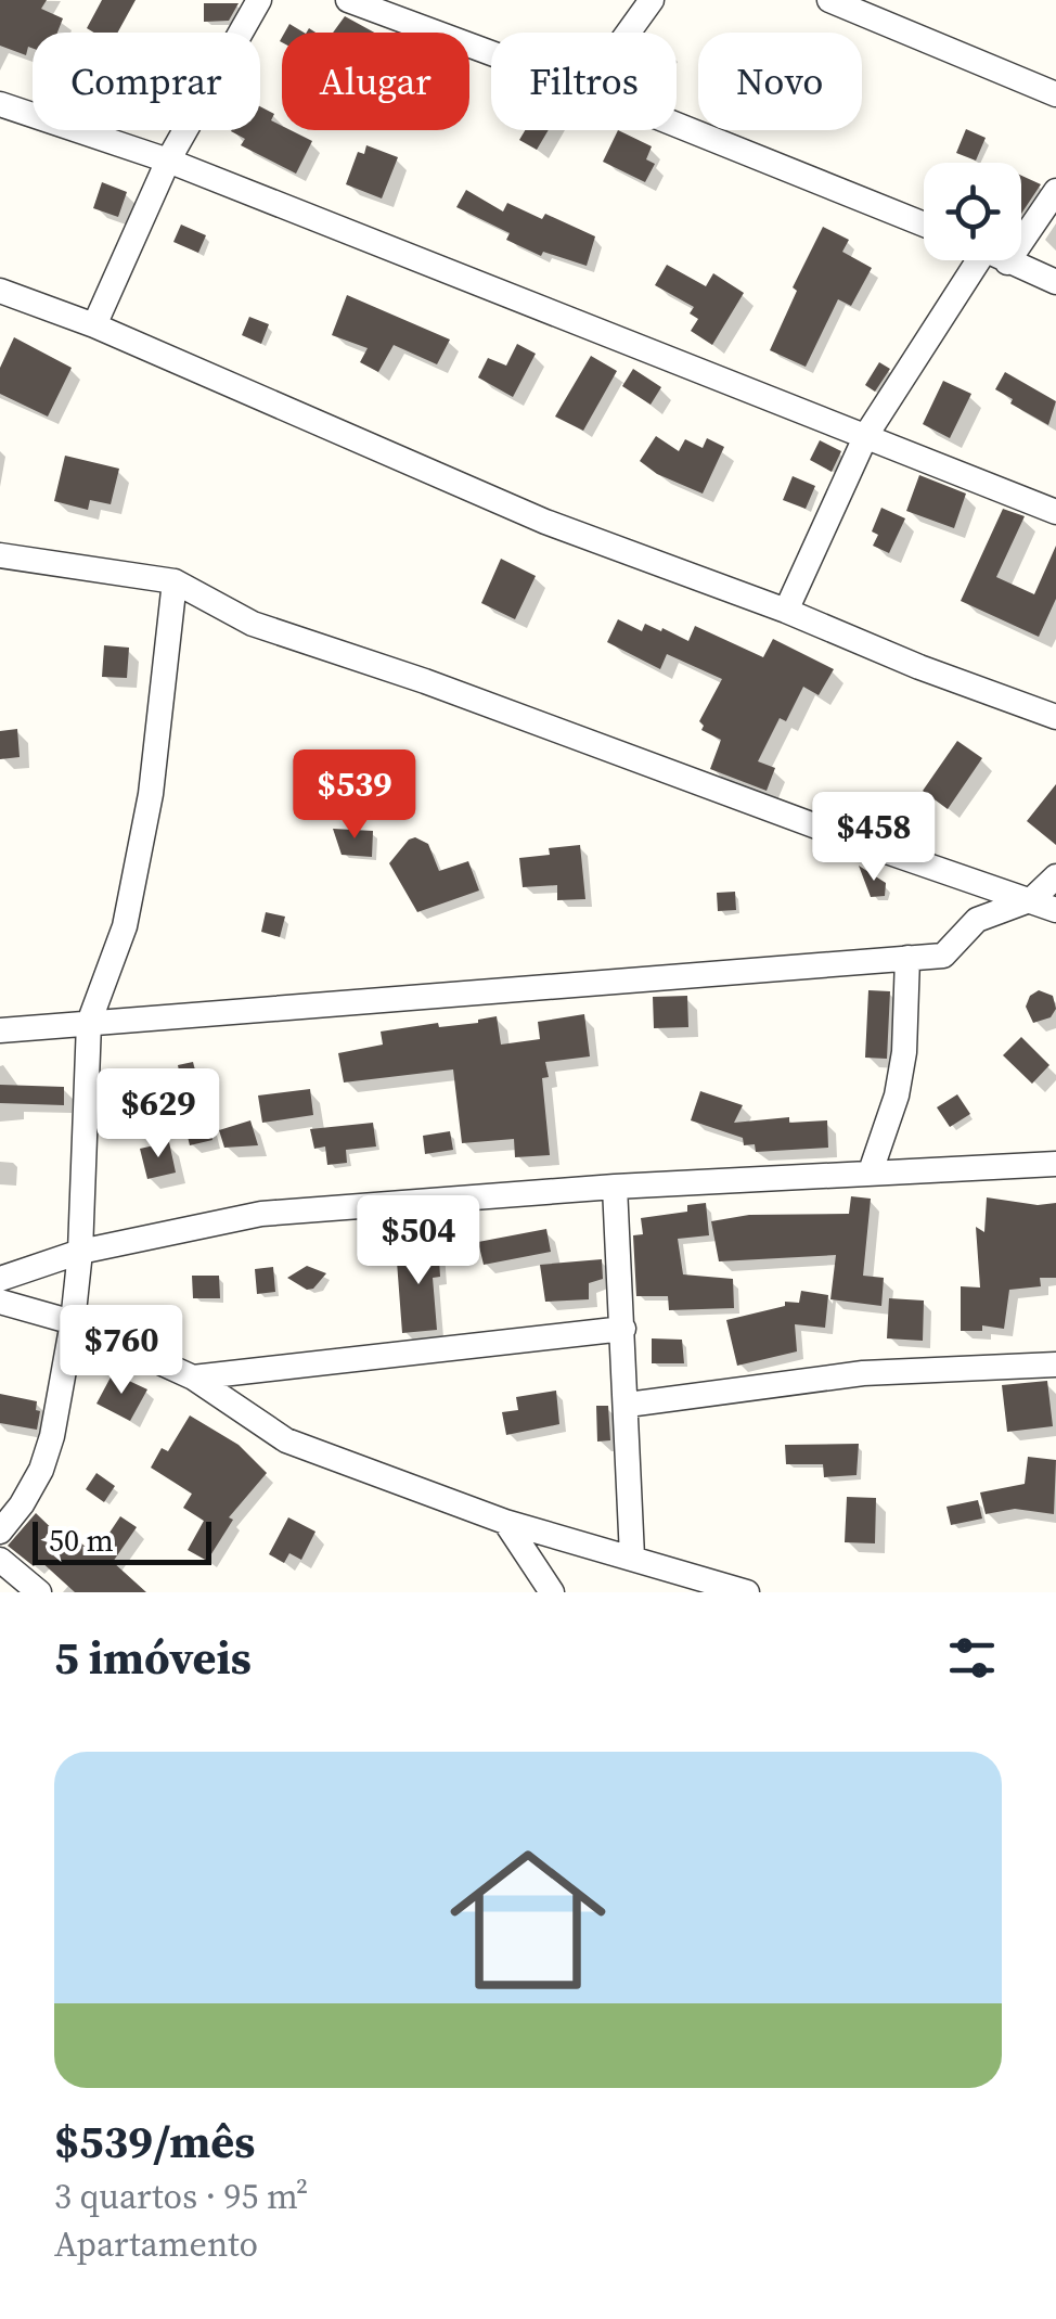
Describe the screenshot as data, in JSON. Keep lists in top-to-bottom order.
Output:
{
  "scale_bar": "50 m",
  "page": {
    "chip": [
      "Comprar",
      "Alugar",
      "Filtros",
      "Novo"
    ],
    "price": [
      "$539",
      "$458",
      "$629",
      "$504",
      "$760"
    ],
    "scale": "50 m",
    "heading": "5 imóveis",
    "list": [
      {
        "name": "$539/mês",
        "note": "3 quartos · 95 m² · Apartamento"
      }
    ]
  }
}
